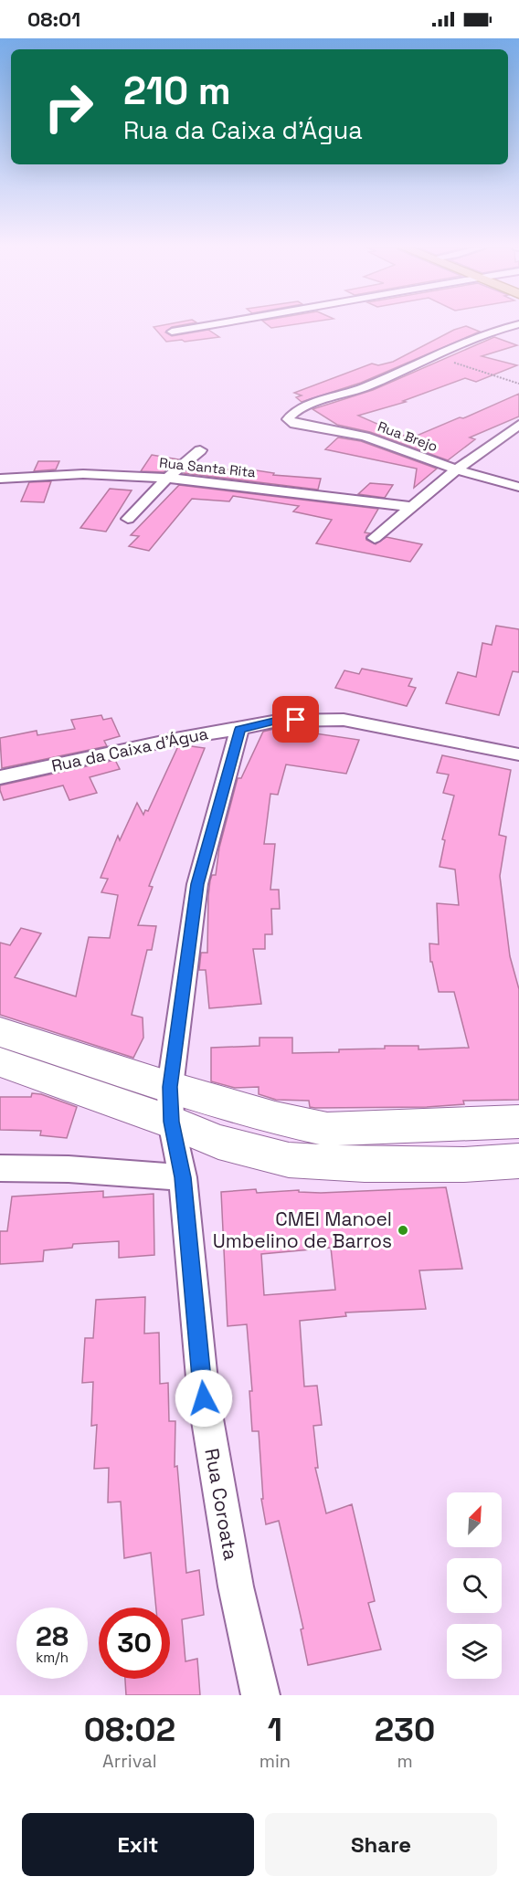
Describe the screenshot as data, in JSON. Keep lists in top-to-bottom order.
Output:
{
  "streets": {
    "street": [
      "Rua Brejo",
      "Rua Santa Rita",
      "Rua da Caixa d'Água",
      "Rua Coroata"
    ]
  },
  "crossings": [
    ["Rua da Caixa d'Água", "Rua Coroata"]
  ],
  "places": ["CMEI Manoel Umbelino de Barros"],
  "north": "top right",
  "page": {
    "status": "08:01",
    "turn": ["210 m", "Rua da Caixa d'Água"],
    "speed": "28 km/h",
    "limit": "30",
    "eta": [
      "08:02",
      "Arrival",
      "1",
      "min",
      "230",
      "m"
    ],
    "buttons": ["Exit", "Share"]
  }
}
